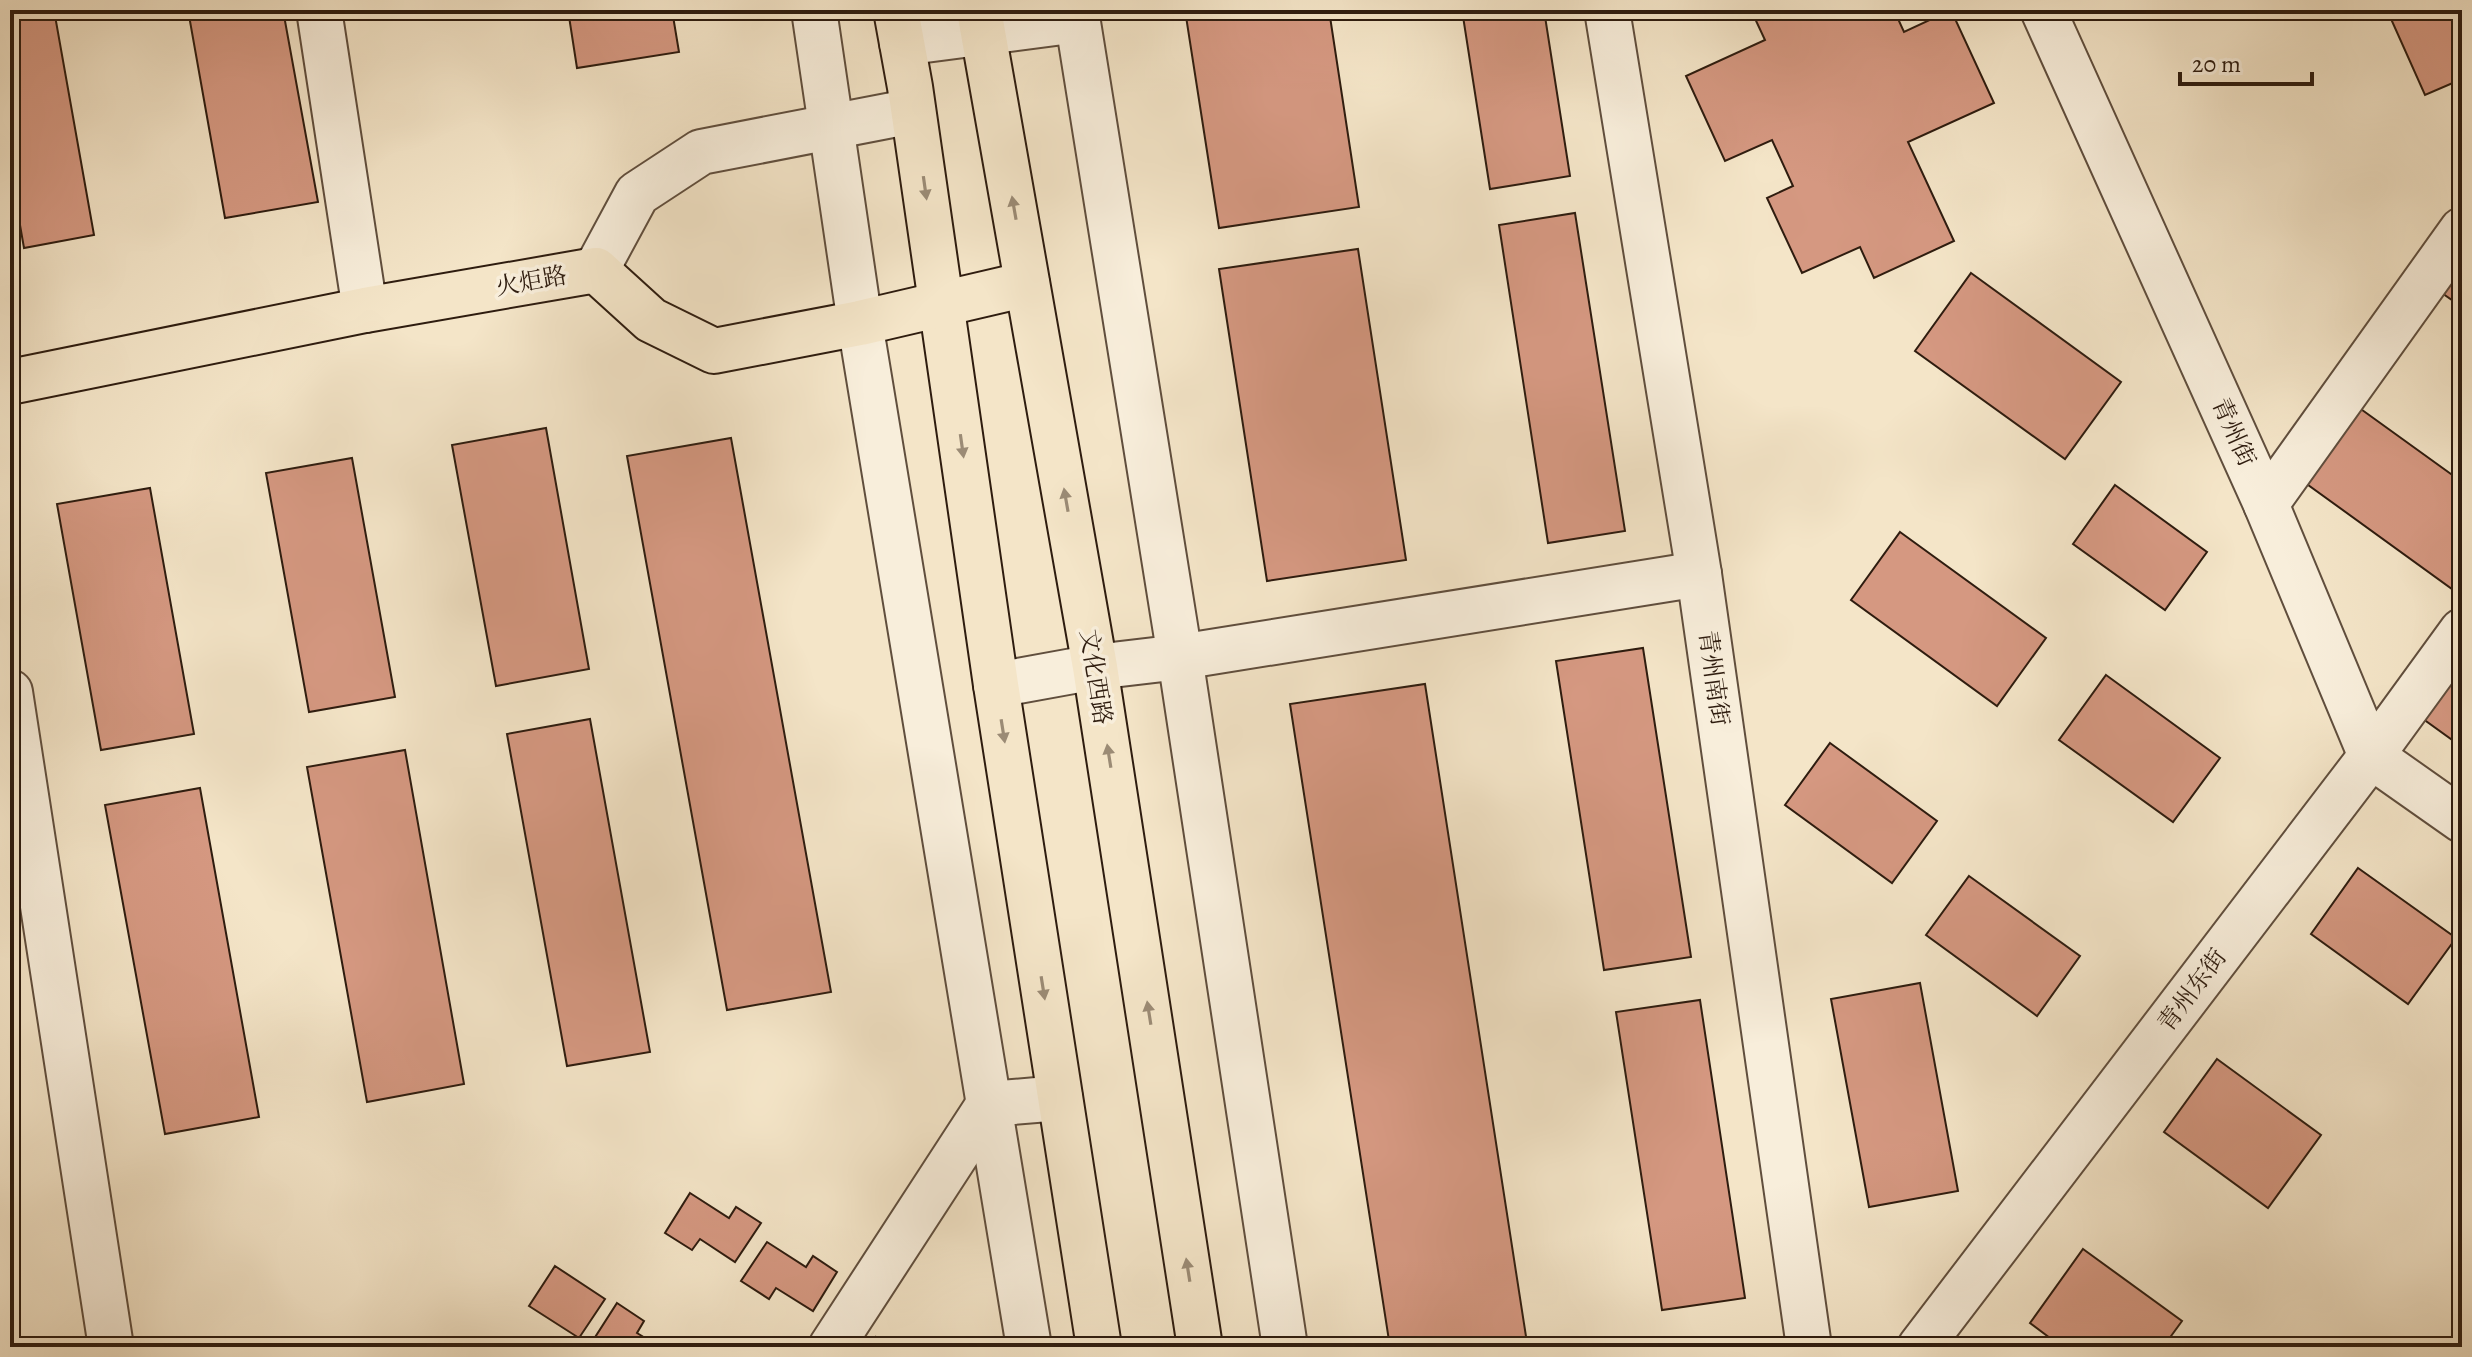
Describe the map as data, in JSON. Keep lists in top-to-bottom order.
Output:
{
  "streets": {
    "main road": ["火炬路", "文化西路"],
    "street": ["青州街", "青州南街", "青州东街"]
  },
  "crossings": [
    ["火炬路", "文化西路"],
    ["青州街", "青州东街"]
  ],
  "scale_bar": "20 m"
}
